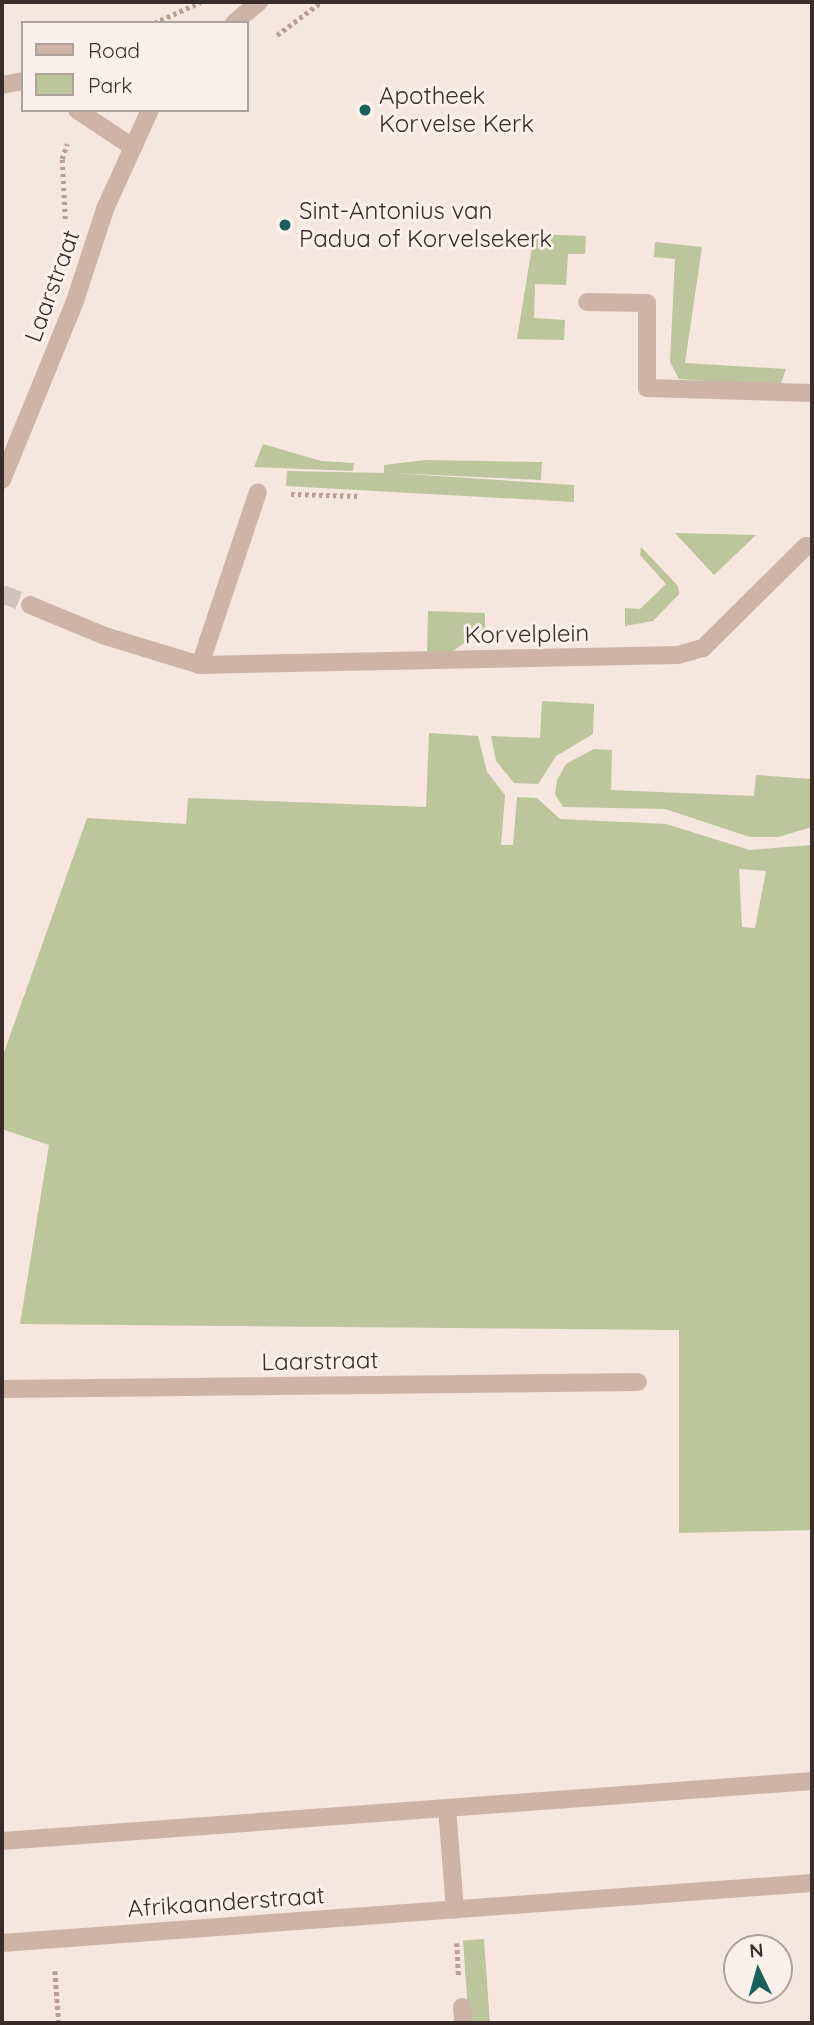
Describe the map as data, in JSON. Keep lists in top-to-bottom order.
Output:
{
  "streets": {
    "street": ["Laarstraat", "Korvelplein", "Afrikaanderstraat"]
  },
  "places": ["Apotheek Korvelse Kerk", "Sint-Antonius van Padua of Korvelsekerk"],
  "legend": ["Road", "Park"],
  "north": "top"
}
